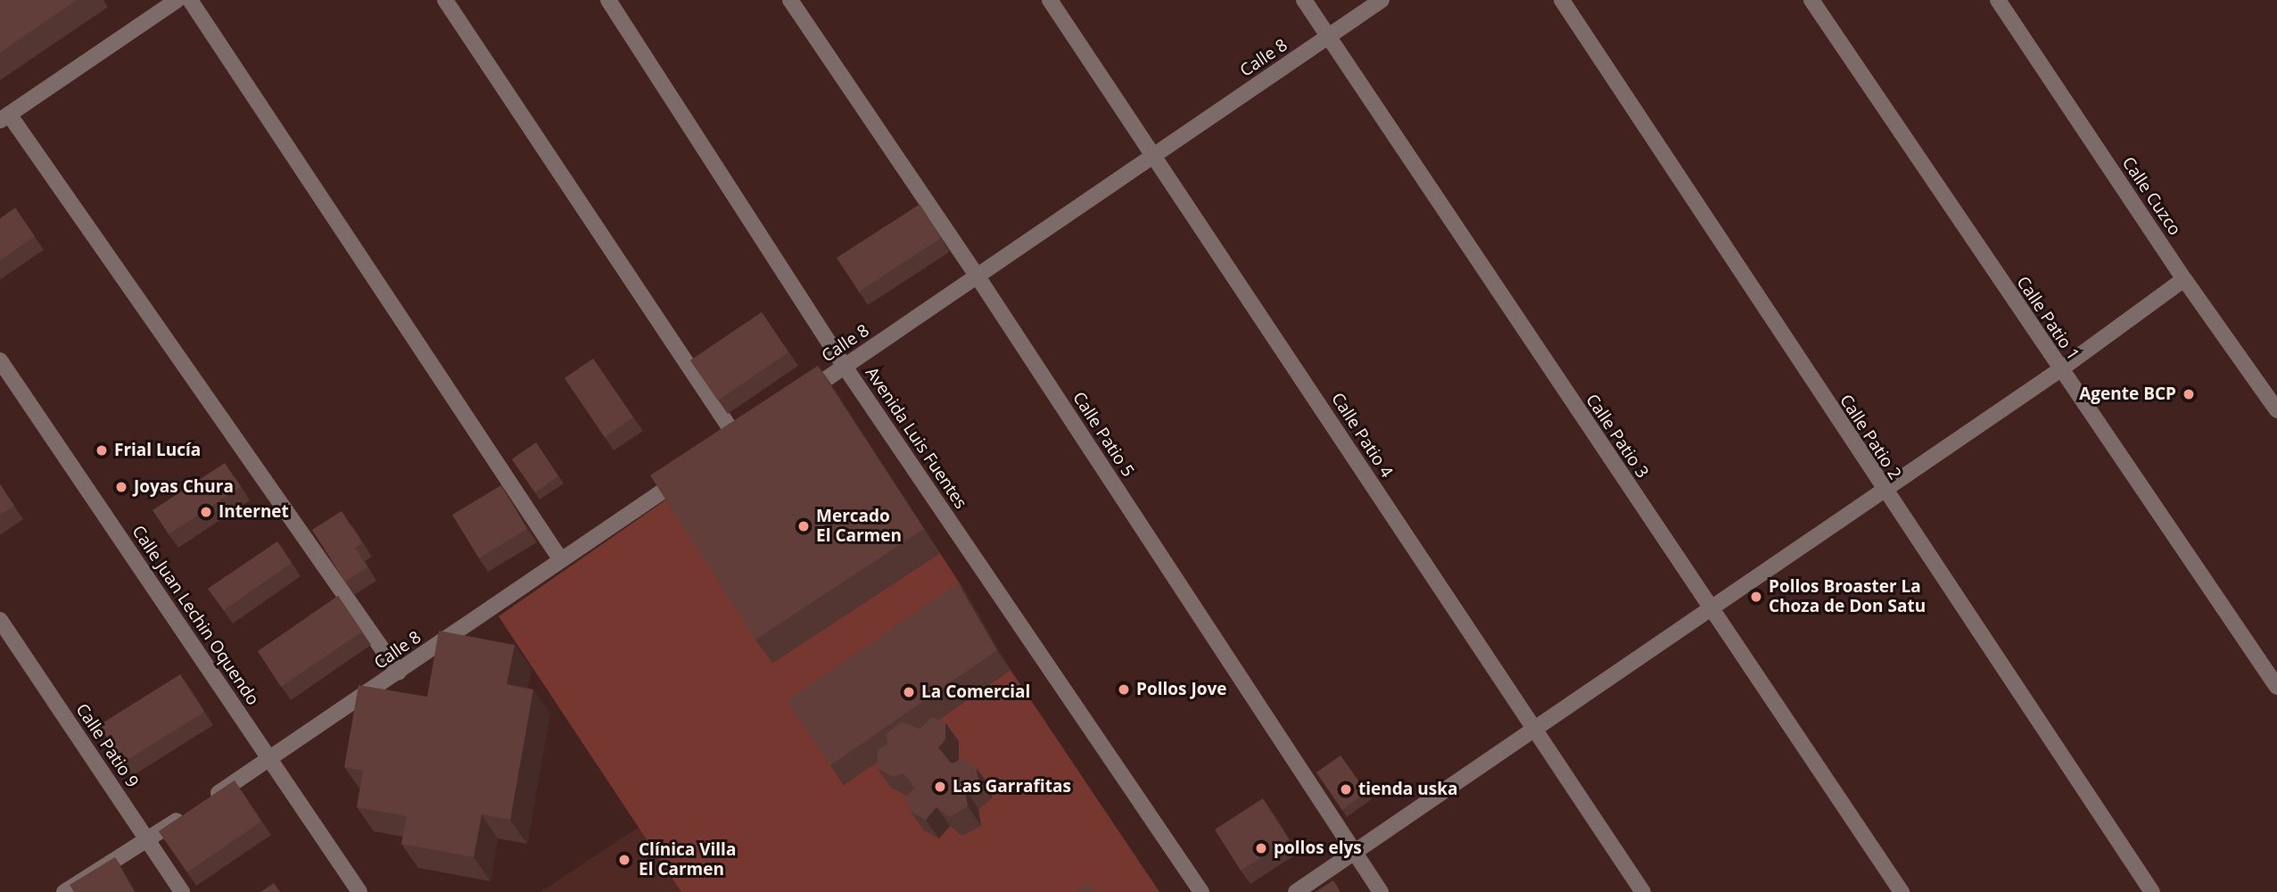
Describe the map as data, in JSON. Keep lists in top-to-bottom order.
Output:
{
  "streets": {
    "street": [
      "Calle 8",
      "Calle Cuzco",
      "Calle Patio 1",
      "Calle Patio 5",
      "Calle Patio 4",
      "Calle Patio 3",
      "Calle Patio 2",
      "Avenida Luis Fuentes",
      "Calle Juan Lechin Oquendo",
      "Calle Patio 9"
    ]
  },
  "crossings": [
    ["Calle 8", "Calle Patio 5"],
    ["Calle 8", "Calle Patio 4"],
    ["Calle 8", "Calle Patio 3"],
    ["Calle 8", "Avenida Luis Fuentes"],
    ["Calle 8", "Calle Juan Lechin Oquendo"]
  ],
  "places": [
    "Agente BCP",
    "Frial Lucía",
    "Joyas Chura",
    "Internet",
    "Mercado El Carmen",
    "Pollos Broaster La Choza de Don Satu",
    "Pollos Jove",
    "La Comercial",
    "Las Garrafitas",
    "tienda uska",
    "pollos elys",
    "Clínica Villa El Carmen"
  ]
}
